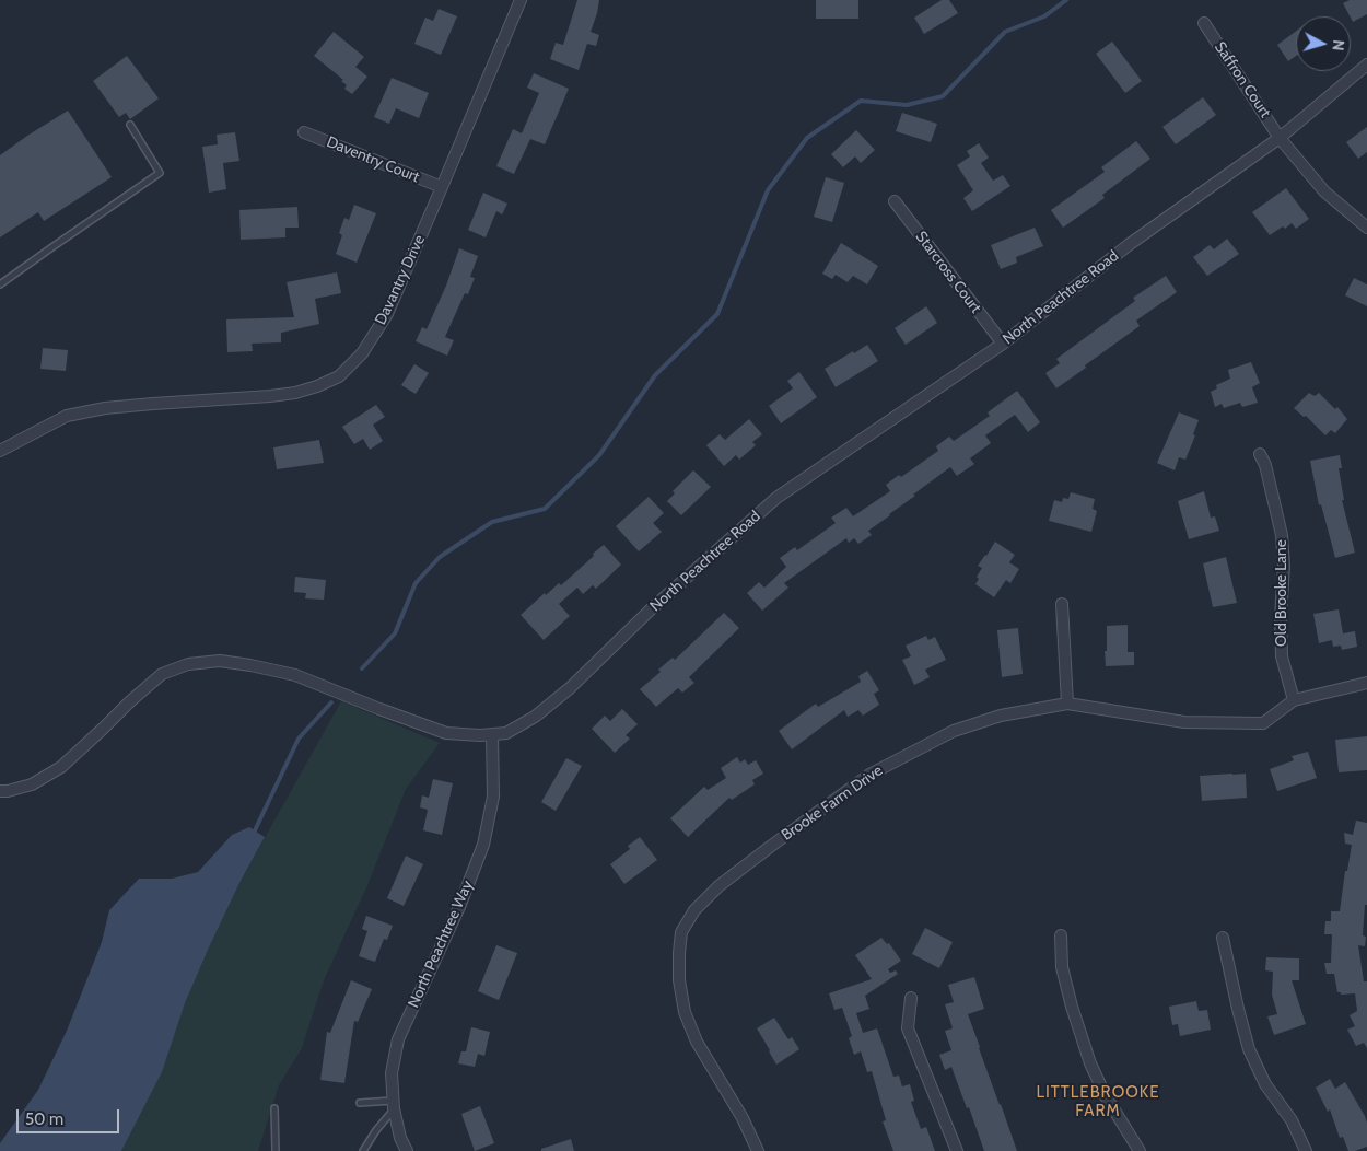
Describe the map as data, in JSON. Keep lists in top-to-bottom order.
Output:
{
  "streets": {
    "street": [
      "Saffron Court",
      "Daventry Court",
      "Starcross Court",
      "Davantry Drive",
      "North Peachtree Road",
      "Old Brooke Lane",
      "Brooke Farm Drive",
      "North Peachtree Way"
    ]
  },
  "crossings": [
    ["Saffron Court", "North Peachtree Road"],
    ["Daventry Court", "Davantry Drive"],
    ["Starcross Court", "North Peachtree Road"],
    ["North Peachtree Road", "North Peachtree Way"],
    ["Old Brooke Lane", "Brooke Farm Drive"]
  ],
  "districts": ["LITTLEBROOKE FARM"],
  "scale_bar": "50 m",
  "north": "right"
}
